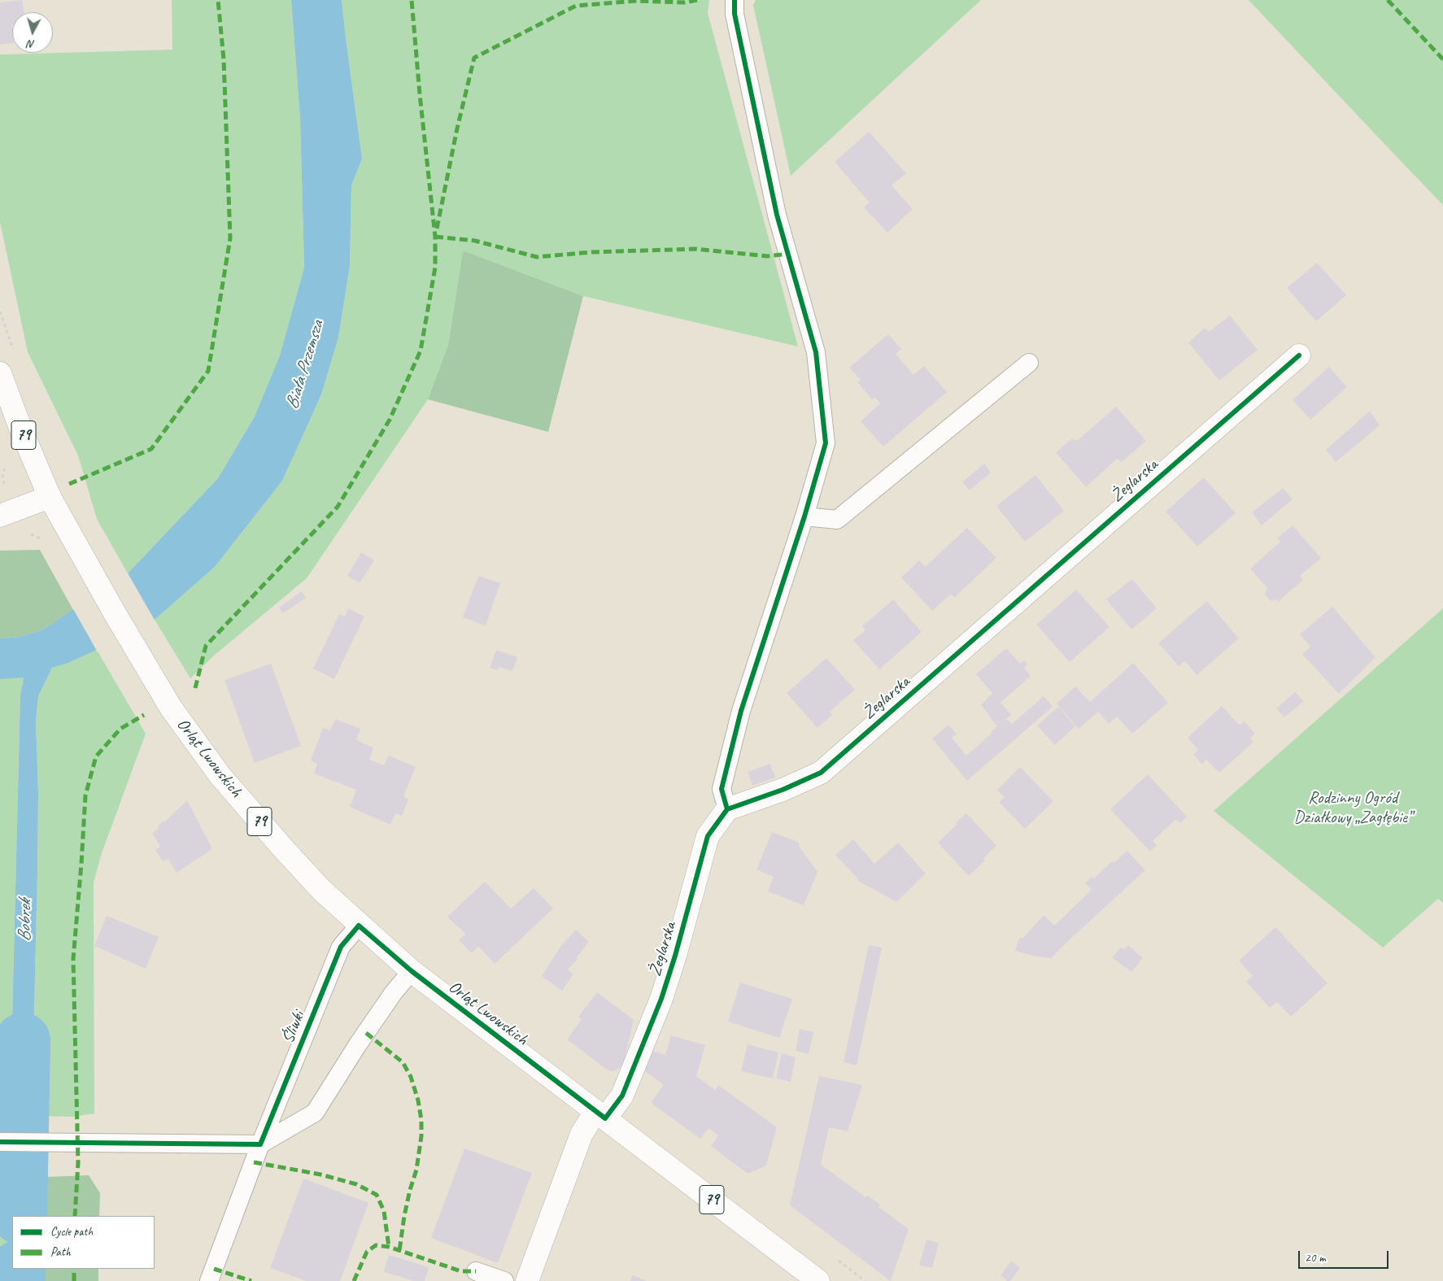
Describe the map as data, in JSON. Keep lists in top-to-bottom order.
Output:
{
  "streets": {
    "street": ["79", "Żeglarska", "Orląt Lwowskich"],
    "lane": ["Śliwki"]
  },
  "crossings": [
    ["Żeglarska", "Orląt Lwowskich"],
    ["Orląt Lwowskich", "Śliwki"]
  ],
  "water": ["Biała Przemsza", "Bobrek"],
  "parks": ["Rodzinny Ogród Działkowy „Zagłębie”"],
  "legend": ["Cycle path", "Path"],
  "scale_bar": "20 m",
  "north": "bottom"
}
